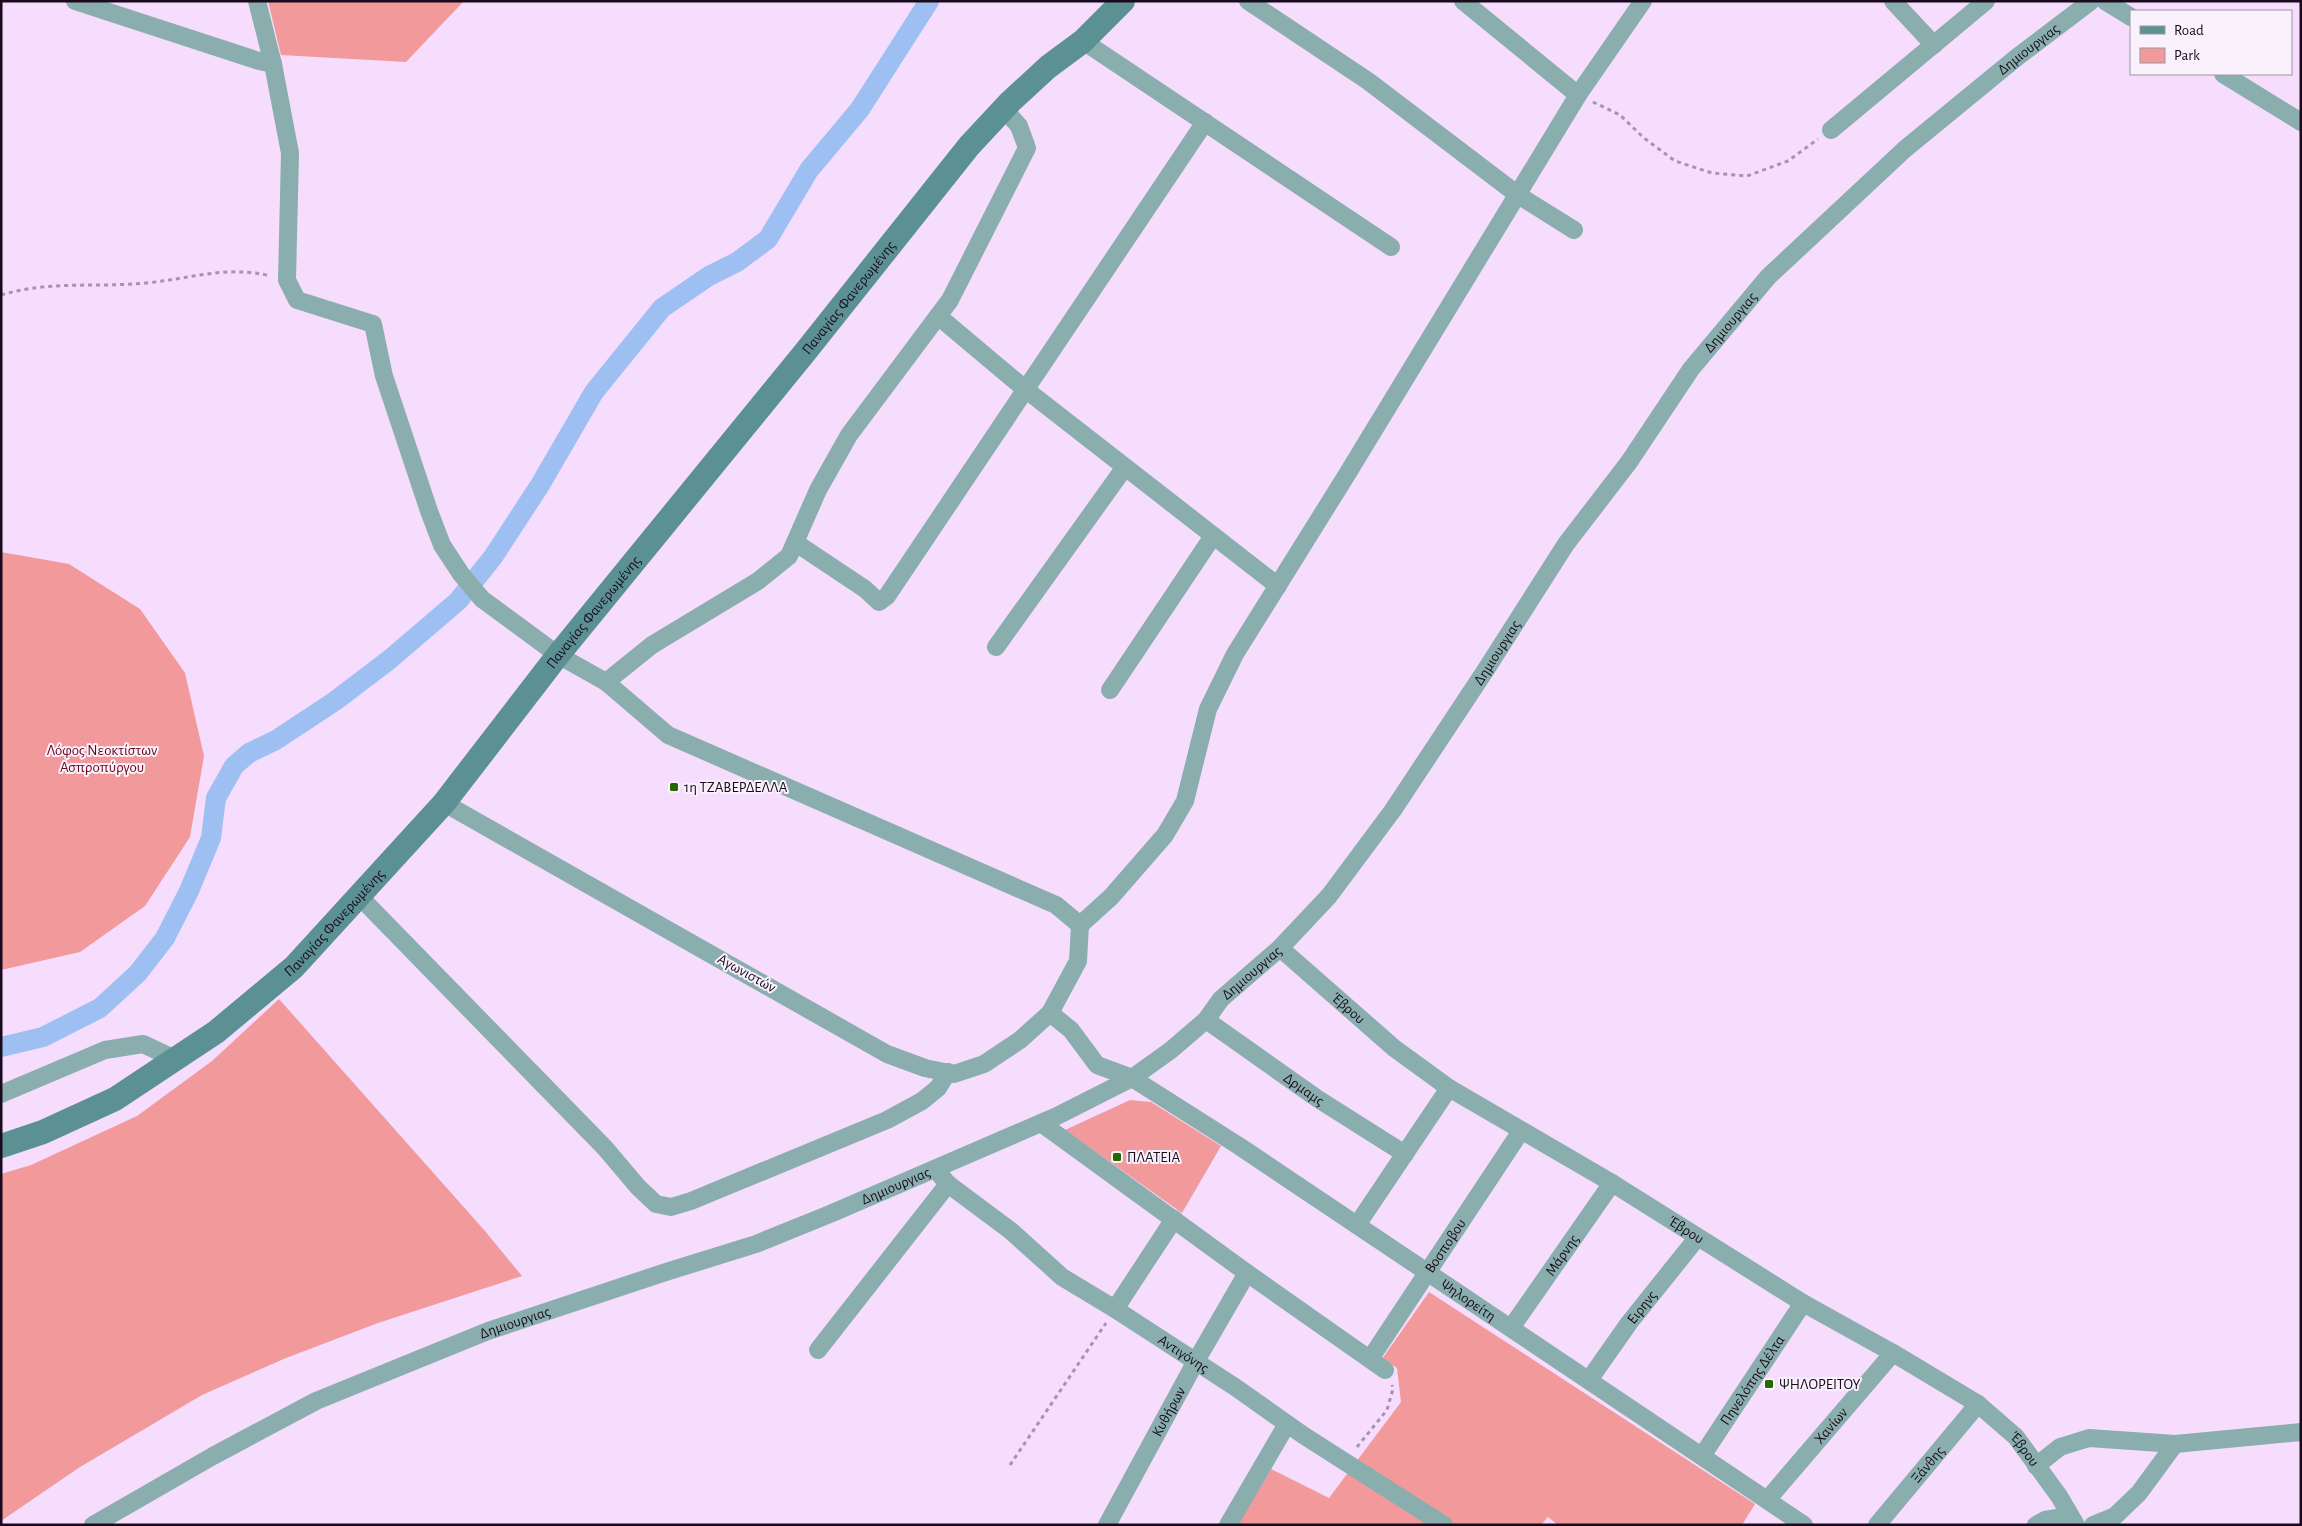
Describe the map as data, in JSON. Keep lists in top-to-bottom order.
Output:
{
  "streets": {
    "main road": ["Παναγίας Φανερωμένης"],
    "street": [
      "Δημιουργιας",
      "Αγωνιστών",
      "Έβρου",
      "Δρμαμς",
      "Βοσποβου",
      "Μάρνης",
      "Ψηλορείτη",
      "Ειρηνς",
      "Αντιγόνης",
      "Πηνελόπης Δέλτα",
      "Κυθήρων",
      "Χανίων",
      "Ξάνθης"
    ]
  },
  "crossings": [
    ["Δημιουργιας", "Έβρου"],
    ["Δημιουργιας", "Δρμαμς"],
    ["Δημιουργιας", "Ψηλορείτη"],
    ["Δημιουργιας", "Αντιγόνης"],
    ["Παναγίας Φανερωμένης", "Αγωνιστών"],
    ["Αγωνιστών", "Ψηλορείτη"],
    ["Έβρου", "Βοσποβου"],
    ["Έβρου", "Μάρνης"],
    ["Έβρου", "Ειρηνς"],
    ["Έβρου", "Πηνελόπης Δέλτα"],
    ["Έβρου", "Χανίων"],
    ["Έβρου", "Ξάνθης"],
    ["Βοσποβου", "Ψηλορείτη"],
    ["Μάρνης", "Ψηλορείτη"],
    ["Ψηλορείτη", "Ειρηνς"],
    ["Ψηλορείτη", "Πηνελόπης Δέλτα"],
    ["Ψηλορείτη", "Χανίων"],
    ["Αντιγόνης", "Κυθήρων"]
  ],
  "parks": ["Λόφος Νεοκτίστων Ασπροπύργου"],
  "places": {
    "transit": ["1η ΤΖΑΒΕΡΔΕΛΛΑ", "ΠΛΑΤΕΙΑ", "ΨΗΛΟΡΕΙΤΟΥ"]
  },
  "legend": ["Road", "Park"]
}
